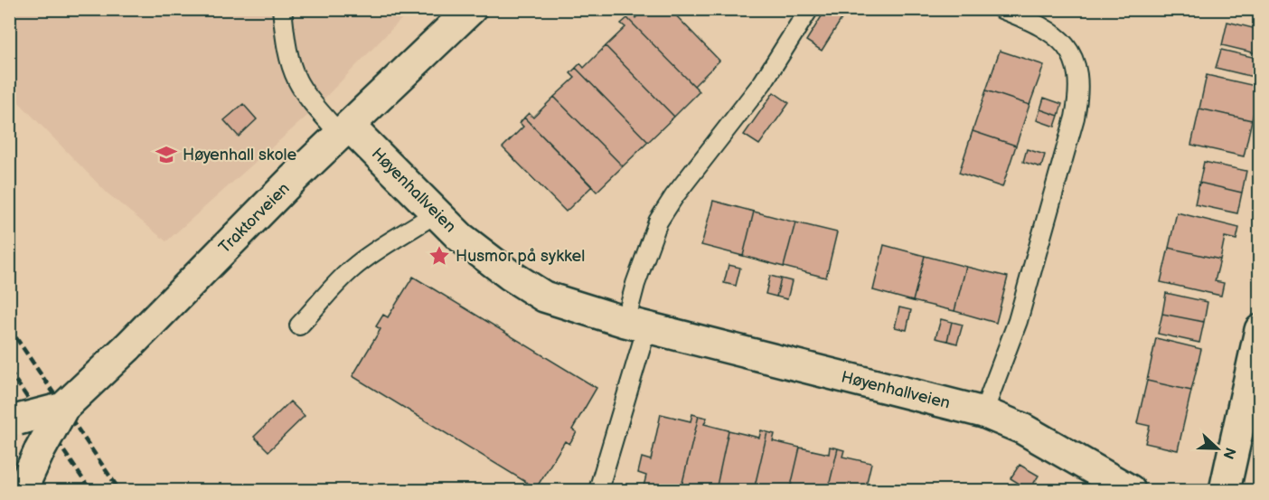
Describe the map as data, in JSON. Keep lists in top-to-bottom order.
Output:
{
  "streets": {
    "street": ["Høyenhallveien", "Traktorveien"]
  },
  "crossings": [
    ["Høyenhallveien", "Traktorveien"]
  ],
  "places": {
    "school or university": ["Høyenhall skole"],
    "place": ["Husmor på sykkel"]
  },
  "north": "right"
}
